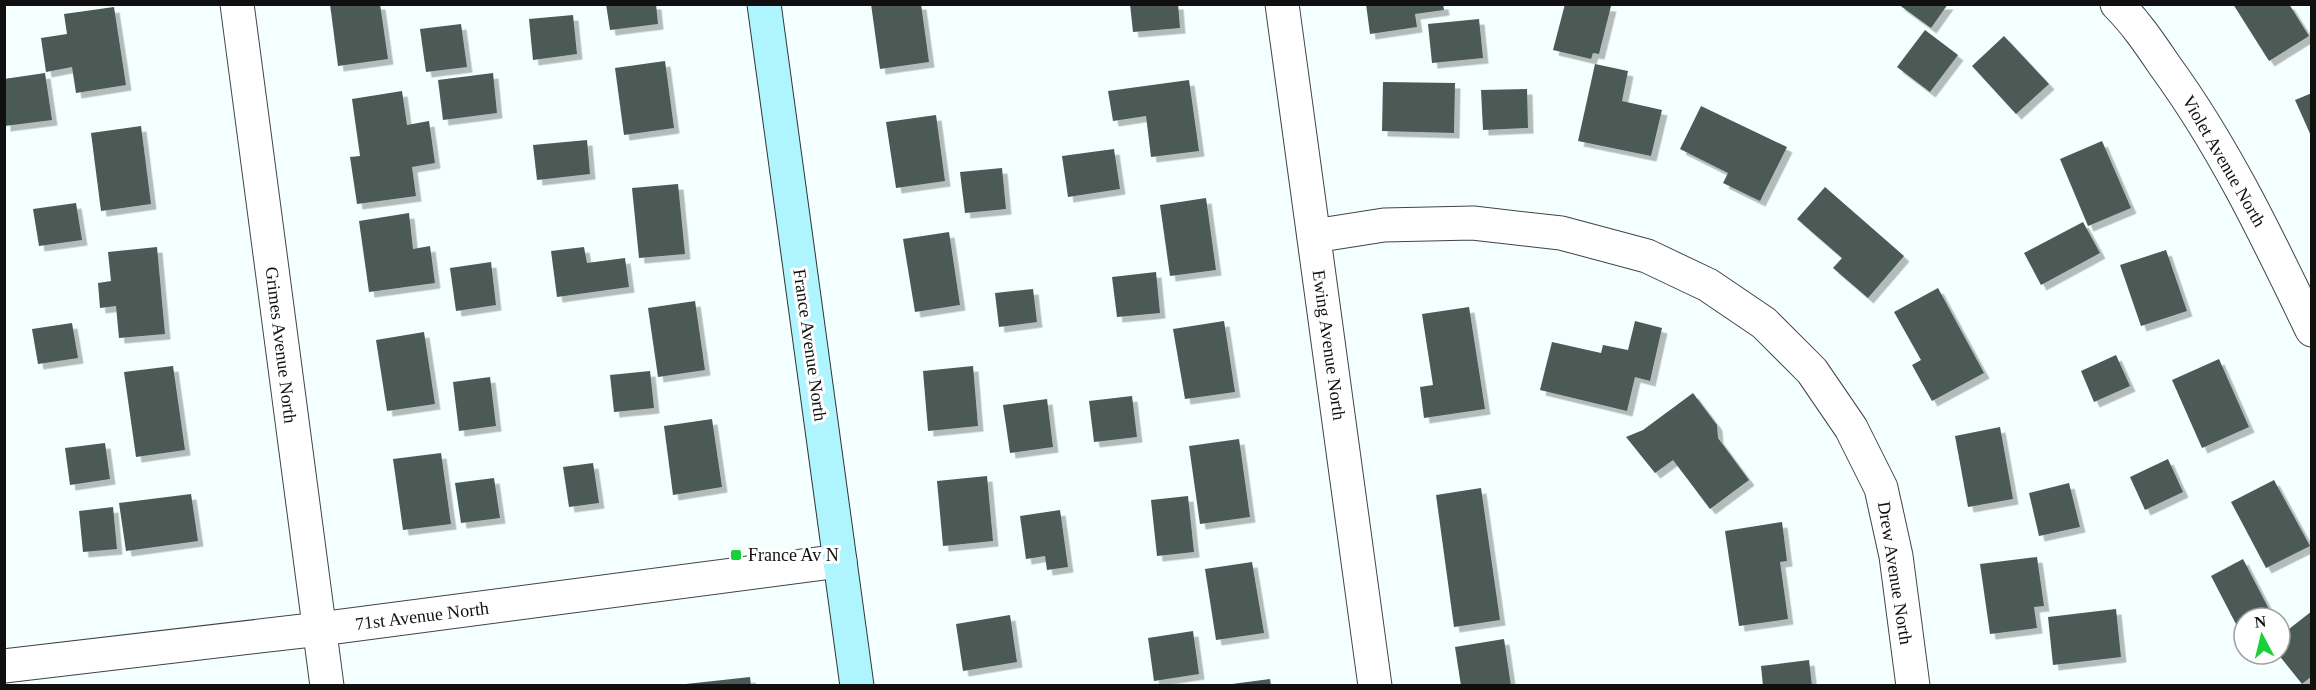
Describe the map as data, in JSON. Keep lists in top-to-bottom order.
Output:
{
  "streets": {
    "street": [
      "Violet Avenue North",
      "Grimes Avenue North",
      "France Avenue North",
      "Ewing Avenue North",
      "Drew Avenue North",
      "71st Avenue North"
    ]
  },
  "crossings": [
    ["Grimes Avenue North", "71st Avenue North"],
    ["France Avenue North", "71st Avenue North"],
    ["Ewing Avenue North", "Drew Avenue North"]
  ],
  "places": {
    "transit": ["France Av N"]
  },
  "north": "top"
}
